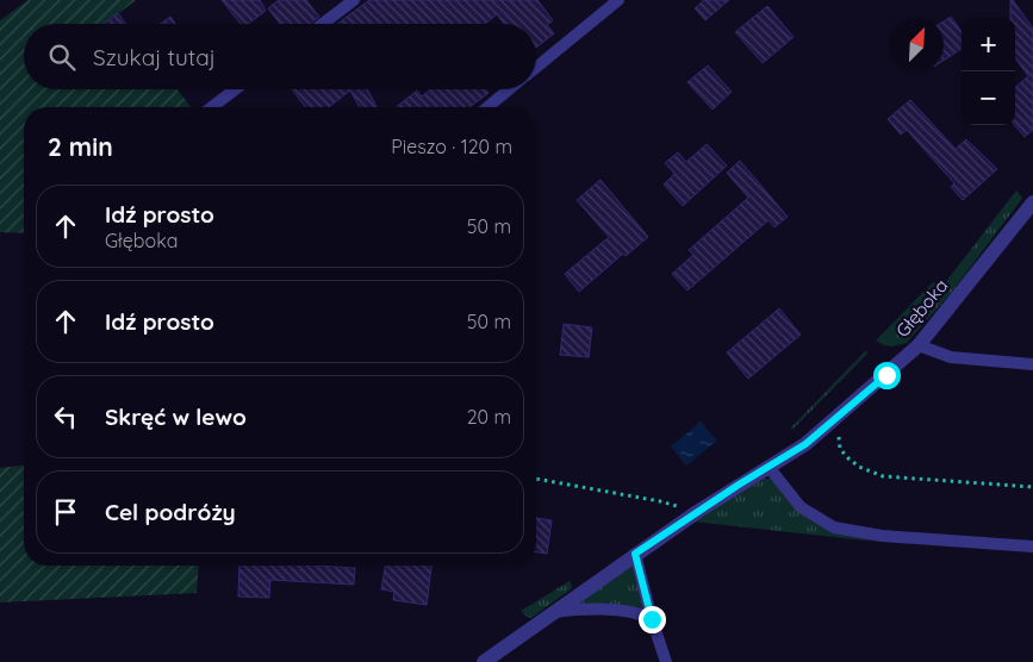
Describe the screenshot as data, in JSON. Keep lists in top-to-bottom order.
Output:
{
  "streets": {
    "street": ["Głęboka"]
  },
  "north": "top right",
  "page": {
    "map_buttons": ["+", "−"],
    "search": "Szukaj tutaj",
    "heading": ["2 min", "Pieszo · 120 m"],
    "list": [
      ["Idź prosto", "Głęboka", "50 m"],
      ["Idź prosto", "50 m"],
      ["Skręć w lewo", "20 m"],
      "Cel podróży"
    ]
  }
}
